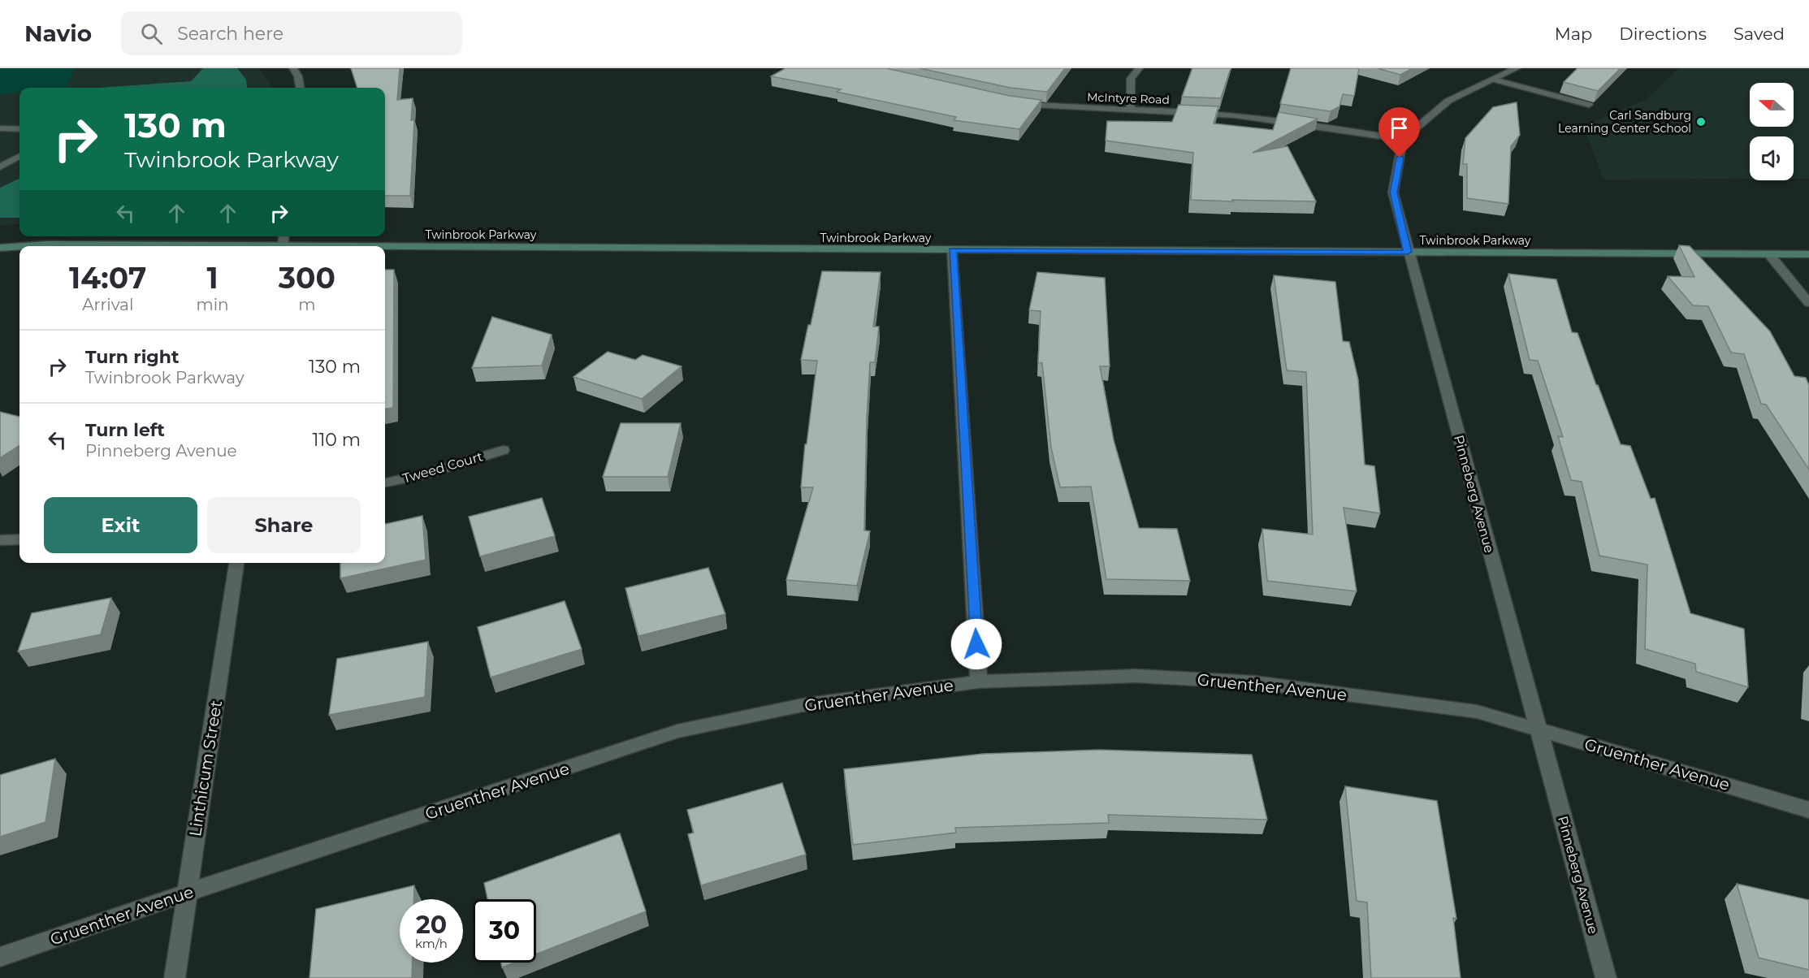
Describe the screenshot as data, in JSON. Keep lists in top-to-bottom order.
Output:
{
  "streets": {
    "street": [
      "McIntyre Road",
      "Twinbrook Parkway",
      "Tweed Court",
      "Pinneberg Avenue",
      "Gruenther Avenue",
      "Linthicum Street"
    ]
  },
  "crossings": [
    ["McIntyre Road", "Pinneberg Avenue"],
    ["Twinbrook Parkway", "Pinneberg Avenue"],
    ["Pinneberg Avenue", "Gruenther Avenue"],
    ["Gruenther Avenue", "Linthicum Street"]
  ],
  "places": ["Carl Sandburg Learning Center School"],
  "north": "left",
  "page": {
    "header": "Navio",
    "search": "Search here",
    "nav": ["Map", "Directions", "Saved"],
    "turn": ["130 m", "Twinbrook Parkway"],
    "eta": [
      "14:07",
      "Arrival",
      "1",
      "min",
      "300",
      "m"
    ],
    "list": [
      {
        "name": "Turn right",
        "note": "Twinbrook Parkway",
        "value": "130 m"
      },
      {
        "name": "Turn left",
        "note": "Pinneberg Avenue",
        "value": "110 m"
      }
    ],
    "buttons": ["Exit", "Share"],
    "speed": "20 km/h",
    "limit": "30"
  }
}
